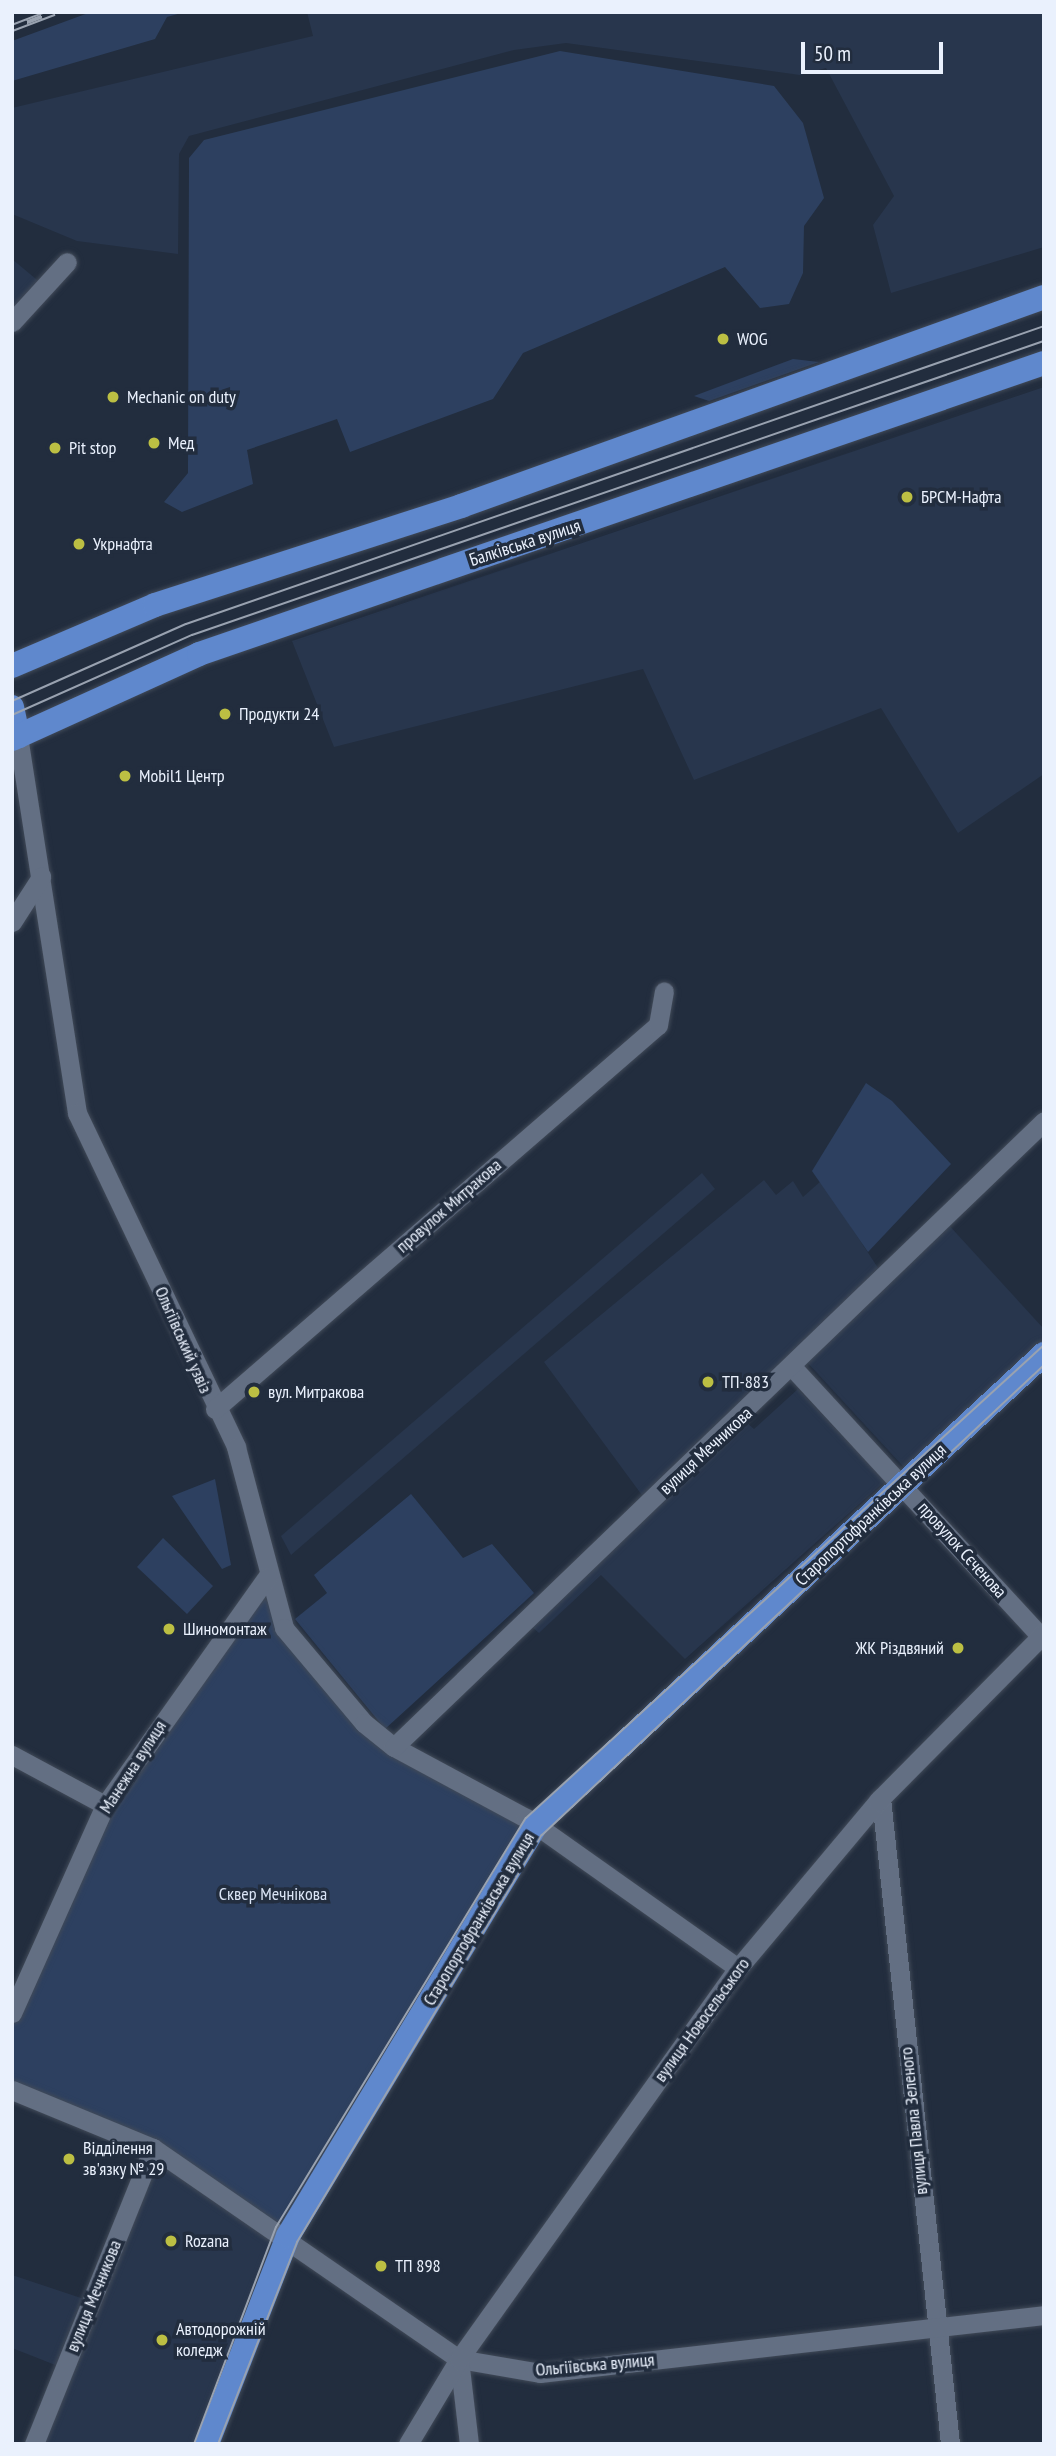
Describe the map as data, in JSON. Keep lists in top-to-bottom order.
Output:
{
  "streets": {
    "main road": ["Балківська вулиця", "Старопортофранківська вулиця"],
    "street": [
      "провулок Митракова",
      "Ольгіївський узвіз",
      "вулиця Мечникова",
      "провулок Сєченова",
      "Манежна вулиця",
      "вулиця Новосельського",
      "вулиця Павла Зеленого",
      "Ольгіївська вулиця"
    ]
  },
  "crossings": [
    ["Балківська вулиця", "Ольгіївський узвіз"],
    ["провулок Митракова", "Ольгіївський узвіз"],
    ["Ольгіївський узвіз", "вулиця Мечникова"],
    ["Ольгіївський узвіз", "Старопортофранківська вулиця"],
    ["Ольгіївський узвіз", "Манежна вулиця"],
    ["Ольгіївський узвіз", "вулиця Новосельського"],
    ["вулиця Мечникова", "провулок Сєченова"],
    ["вулиця Мечникова", "Ольгіївська вулиця"],
    ["Старопортофранківська вулиця", "провулок Сєченова"],
    ["Старопортофранківська вулиця", "Ольгіївська вулиця"],
    ["провулок Сєченова", "вулиця Новосельського"],
    ["вулиця Новосельського", "вулиця Павла Зеленого"],
    ["вулиця Новосельського", "Ольгіївська вулиця"],
    ["вулиця Павла Зеленого", "Ольгіївська вулиця"]
  ],
  "parks": ["Сквер Мечнікова"],
  "places": [
    "WOG",
    "Mechanic on duty",
    "Мед",
    "Pit stop",
    "БРСМ-Нафта",
    "Укрнафта",
    "Продукти 24",
    "Mobil1 Центр",
    "ТП-883",
    "вул. Митракова",
    "Шиномонтаж",
    "ЖК Різдвяний",
    "Відділення зв'язку № 29",
    "Rozana",
    "ТП 898",
    "Автодорожній коледж"
  ],
  "scale_bar": "50 m"
}
